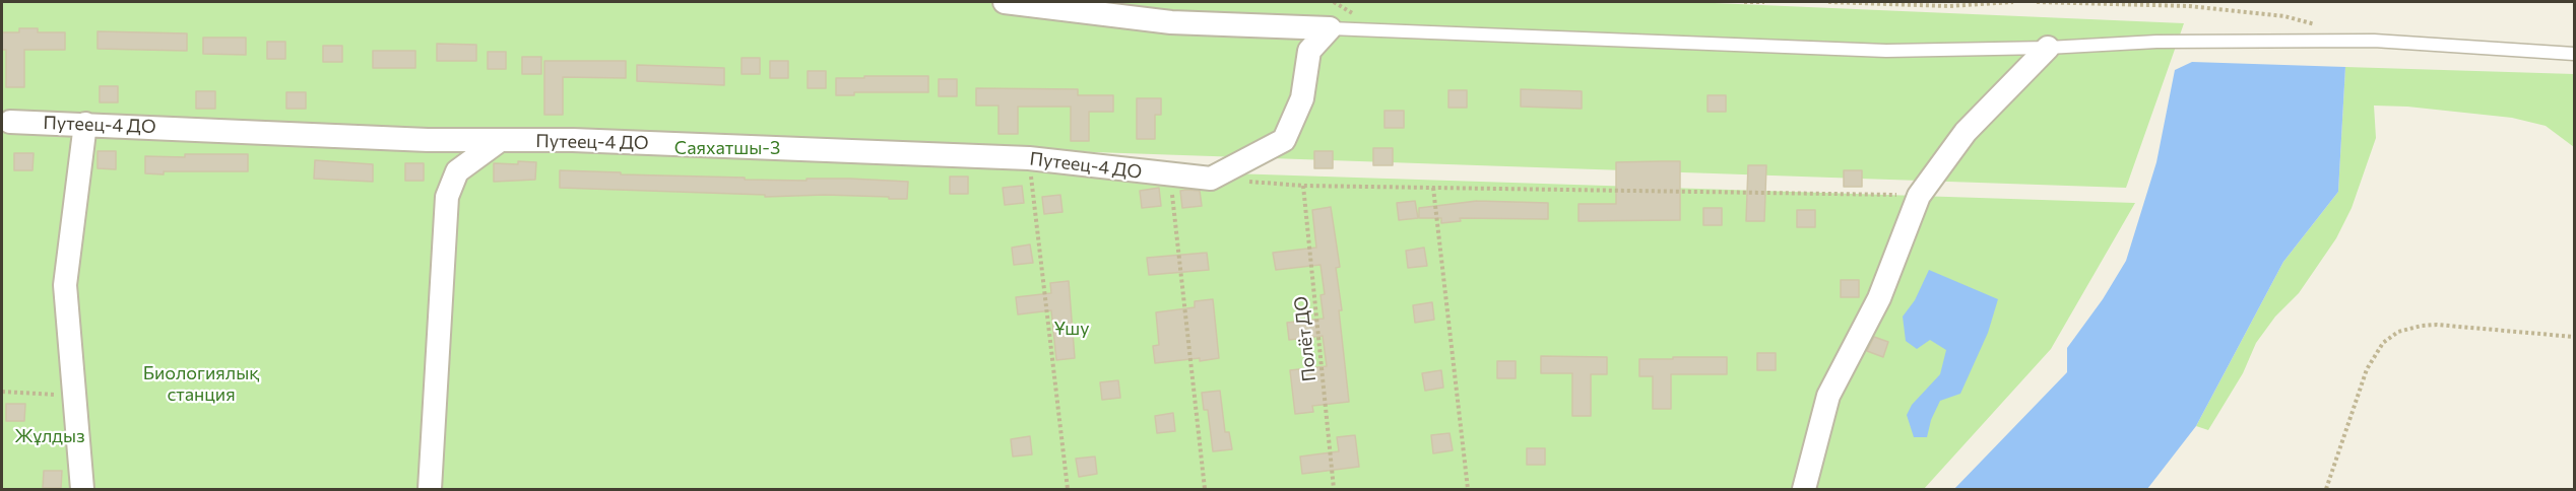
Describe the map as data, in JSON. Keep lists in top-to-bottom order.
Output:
{
  "streets": {
    "street": ["Путеец-4 ДО"],
    "path": ["Полёт ДО"]
  },
  "parks": [
    "Саяхатшы-3",
    "Ұшу",
    "Биологиялық станция",
    "Жұлдыз"
  ]
}
